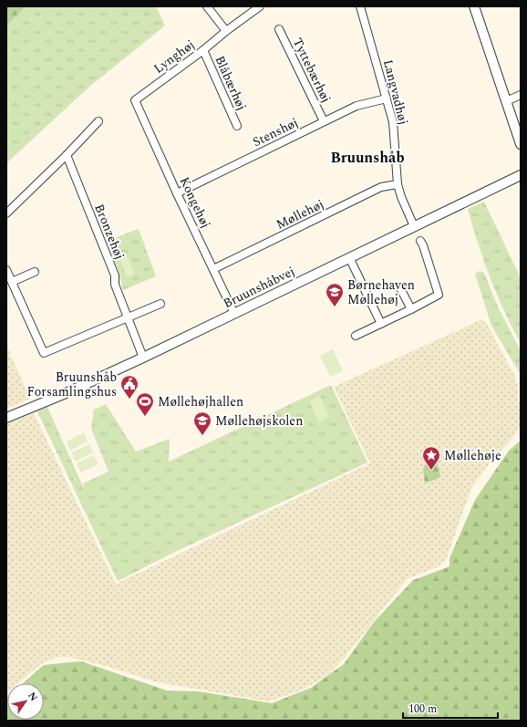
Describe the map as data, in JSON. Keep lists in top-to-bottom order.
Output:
{
  "streets": {
    "street": [
      "Lynghøj",
      "Tyttebærhøj",
      "Blåbærhøj",
      "Langvadhøj",
      "Stenshøj",
      "Kongehøj",
      "Møllehøj",
      "Bronzehøj",
      "Bruunshåbvej"
    ]
  },
  "crossings": [
    ["Lynghøj", "Blåbærhøj"],
    ["Lynghøj", "Kongehøj"],
    ["Tyttebærhøj", "Stenshøj"],
    ["Langvadhøj", "Stenshøj"],
    ["Langvadhøj", "Møllehøj"],
    ["Langvadhøj", "Bruunshåbvej"],
    ["Stenshøj", "Kongehøj"],
    ["Kongehøj", "Møllehøj"],
    ["Kongehøj", "Bruunshåbvej"],
    ["Bronzehøj", "Bruunshåbvej"]
  ],
  "districts": ["Bruunshåb"],
  "places": {
    "school or university": ["Børnehaven Møllehøj", "Møllehøjskolen"],
    "public building": ["Bruunshåb Forsamlingshus"],
    "sports": ["Møllehøjhallen"],
    "place": ["Møllehøje"]
  },
  "scale_bar": "100 m",
  "north": "top right"
}
